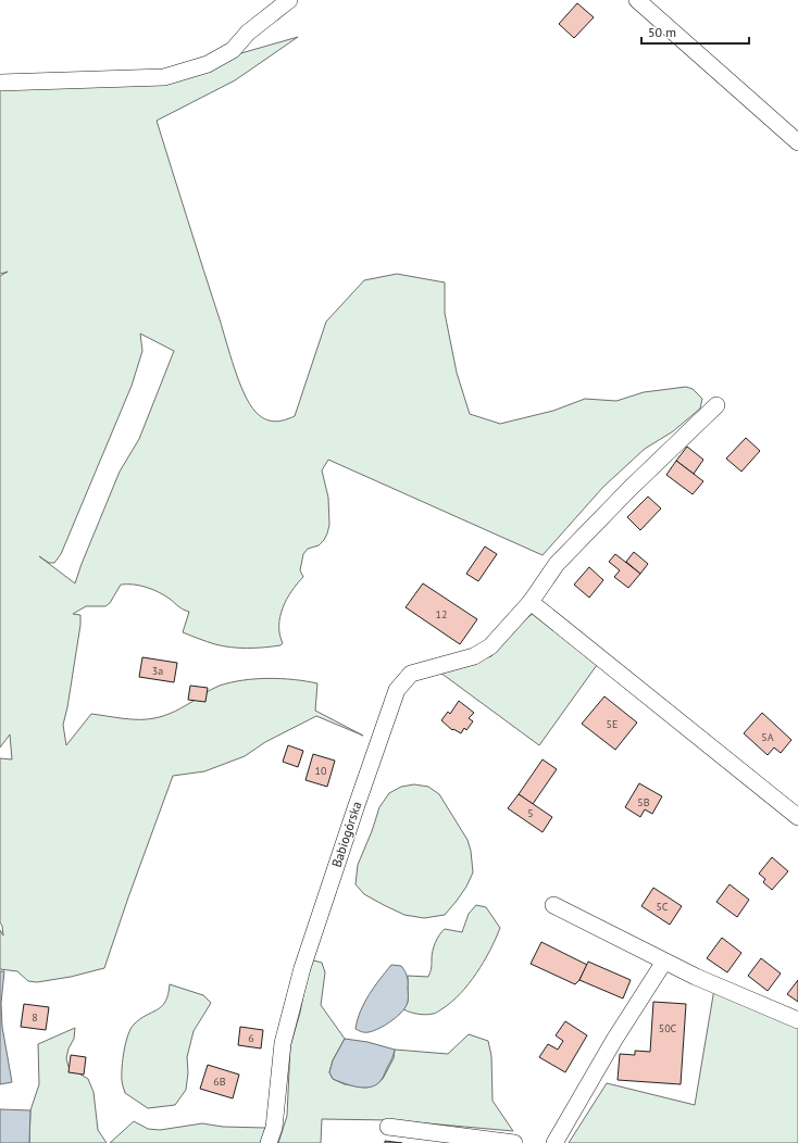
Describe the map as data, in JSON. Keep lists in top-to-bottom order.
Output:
{
  "streets": {
    "street": ["Babiogórska"]
  },
  "house_numbers": [
    "12",
    "3a",
    "5E",
    "5A",
    "10",
    "5B",
    "5",
    "5C",
    "8",
    "50C",
    "6",
    "6B"
  ],
  "scale_bar": "50 m"
}
